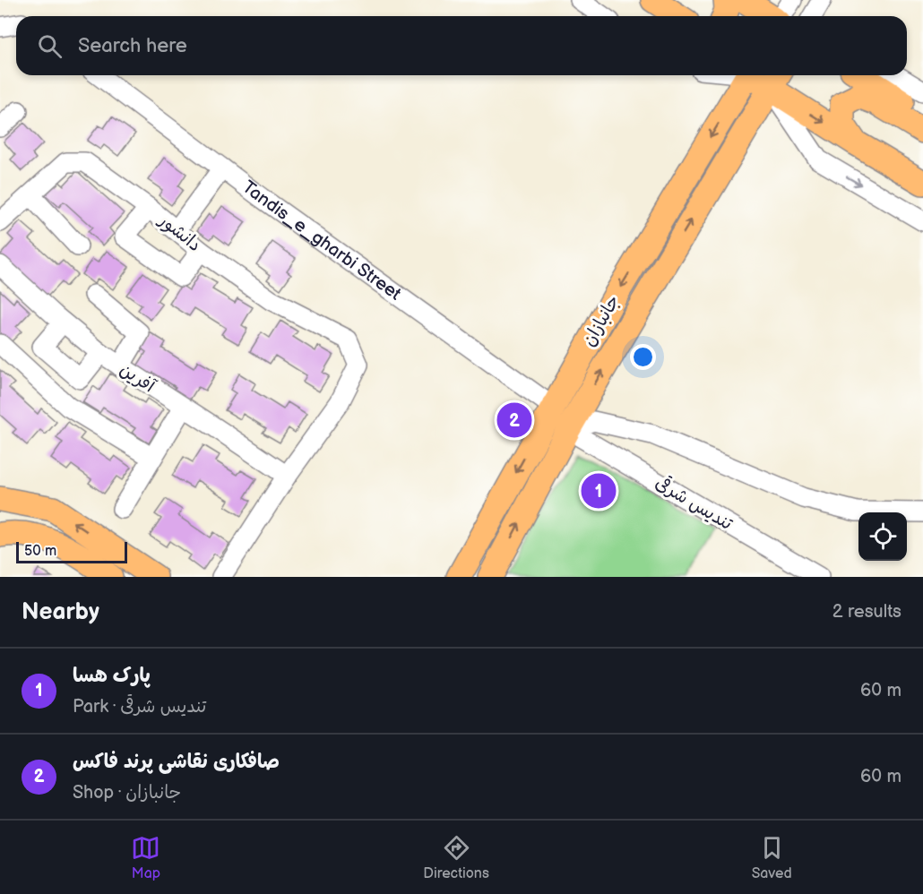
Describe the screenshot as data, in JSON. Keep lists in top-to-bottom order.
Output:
{
  "streets": {
    "main road": ["جانبازان"],
    "street": [
      "دانشور",
      "Tandis_e_gharbi Street",
      "آفرین",
      "تندیس شرقی"
    ]
  },
  "crossings": [
    ["دانشور", "آفرین"],
    ["Tandis_e_gharbi Street", "جانبازان"],
    ["جانبازان", "تندیس شرقی"]
  ],
  "scale_bar": "50 m",
  "page": {
    "search": "Search here",
    "pins": ["2", "1"],
    "scale": "50 m",
    "heading": ["Nearby", "2 results"],
    "list": [
      {
        "mark": "1",
        "name": "پارک هسا",
        "note": "Park · تندیس شرقی",
        "value": "60 m"
      },
      {
        "mark": "2",
        "name": "صافکاری نقاشی پرند فاکس",
        "note": "Shop · جانبازان",
        "value": "60 m"
      }
    ],
    "nav": ["Map", "Directions", "Saved"]
  }
}
